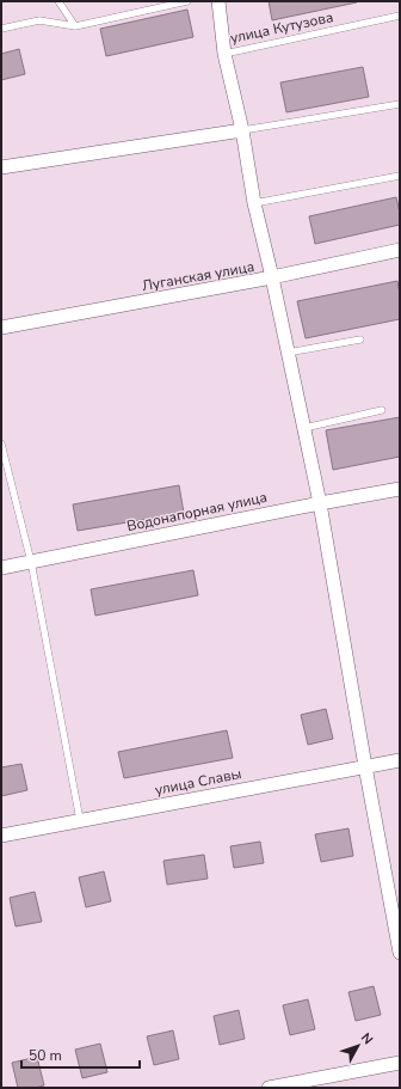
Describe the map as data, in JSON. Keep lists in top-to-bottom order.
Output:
{
  "streets": {
    "street": ["Луганская улица", "Водонапорная улица", "улица Славы"],
    "lane": ["улица Кутузова"]
  },
  "scale_bar": "50 m",
  "north": "top right"
}
